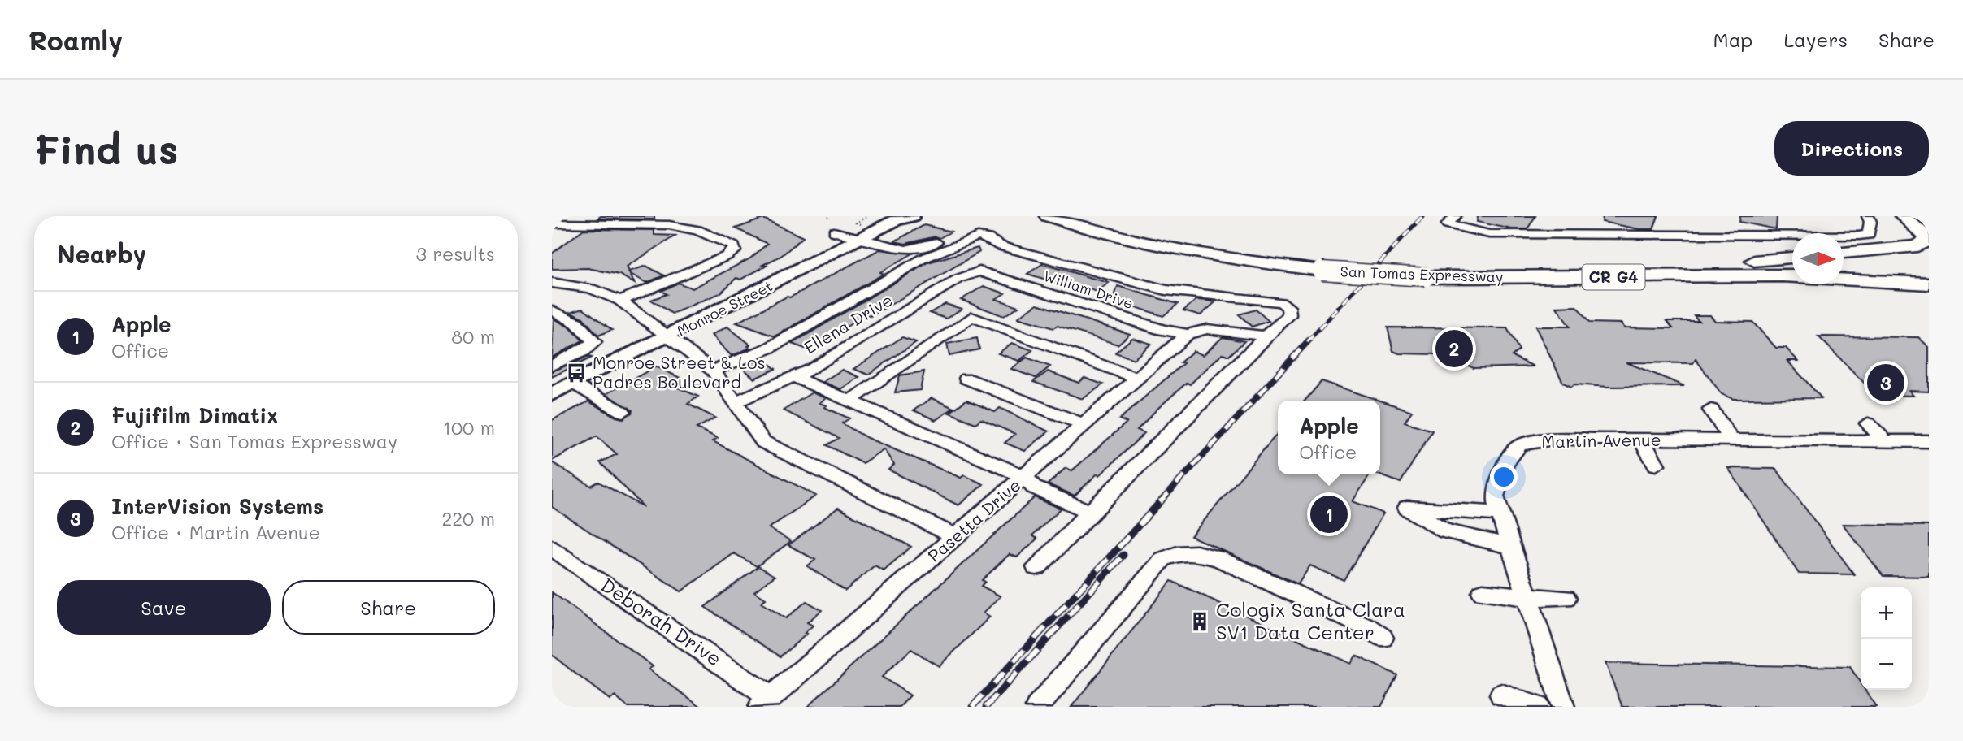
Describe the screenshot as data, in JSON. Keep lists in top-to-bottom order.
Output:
{
  "streets": {
    "highway": ["San Tomas Expressway", "CR G4"],
    "main road": ["Monroe Street"],
    "street": [
      "William Drive",
      "Ellena Drive",
      "Martin Avenue",
      "Pasetta Drive",
      "Deborah Drive"
    ]
  },
  "crossings": [
    ["William Drive", "Ellena Drive"],
    ["William Drive", "Pasetta Drive"],
    ["Pasetta Drive", "Deborah Drive"]
  ],
  "places": {
    "bus stop": ["Monroe Street & Los Padres Boulevard"],
    "building": ["Cologix Santa Clara SV1 Data Center"]
  },
  "north": "right",
  "page": {
    "header": "Roamly",
    "nav": ["Map", "Layers", "Share"],
    "buttons": [
      "Directions",
      ["Save", "Share"]
    ],
    "title": "Find us",
    "heading": ["Nearby", "3 results"],
    "list": [
      {
        "mark": "1",
        "name": "Apple",
        "note": "Office",
        "value": "80 m"
      },
      {
        "mark": "2",
        "name": "Fujifilm Dimatix",
        "note": "Office · San Tomas Expressway",
        "value": "100 m"
      },
      {
        "mark": "3",
        "name": "InterVision Systems",
        "note": "Office · Martin Avenue",
        "value": "220 m"
      }
    ],
    "pins": ["2", "3", "1"],
    "popup": ["Apple", "Office"],
    "map_buttons": ["+", "−"]
  }
}
